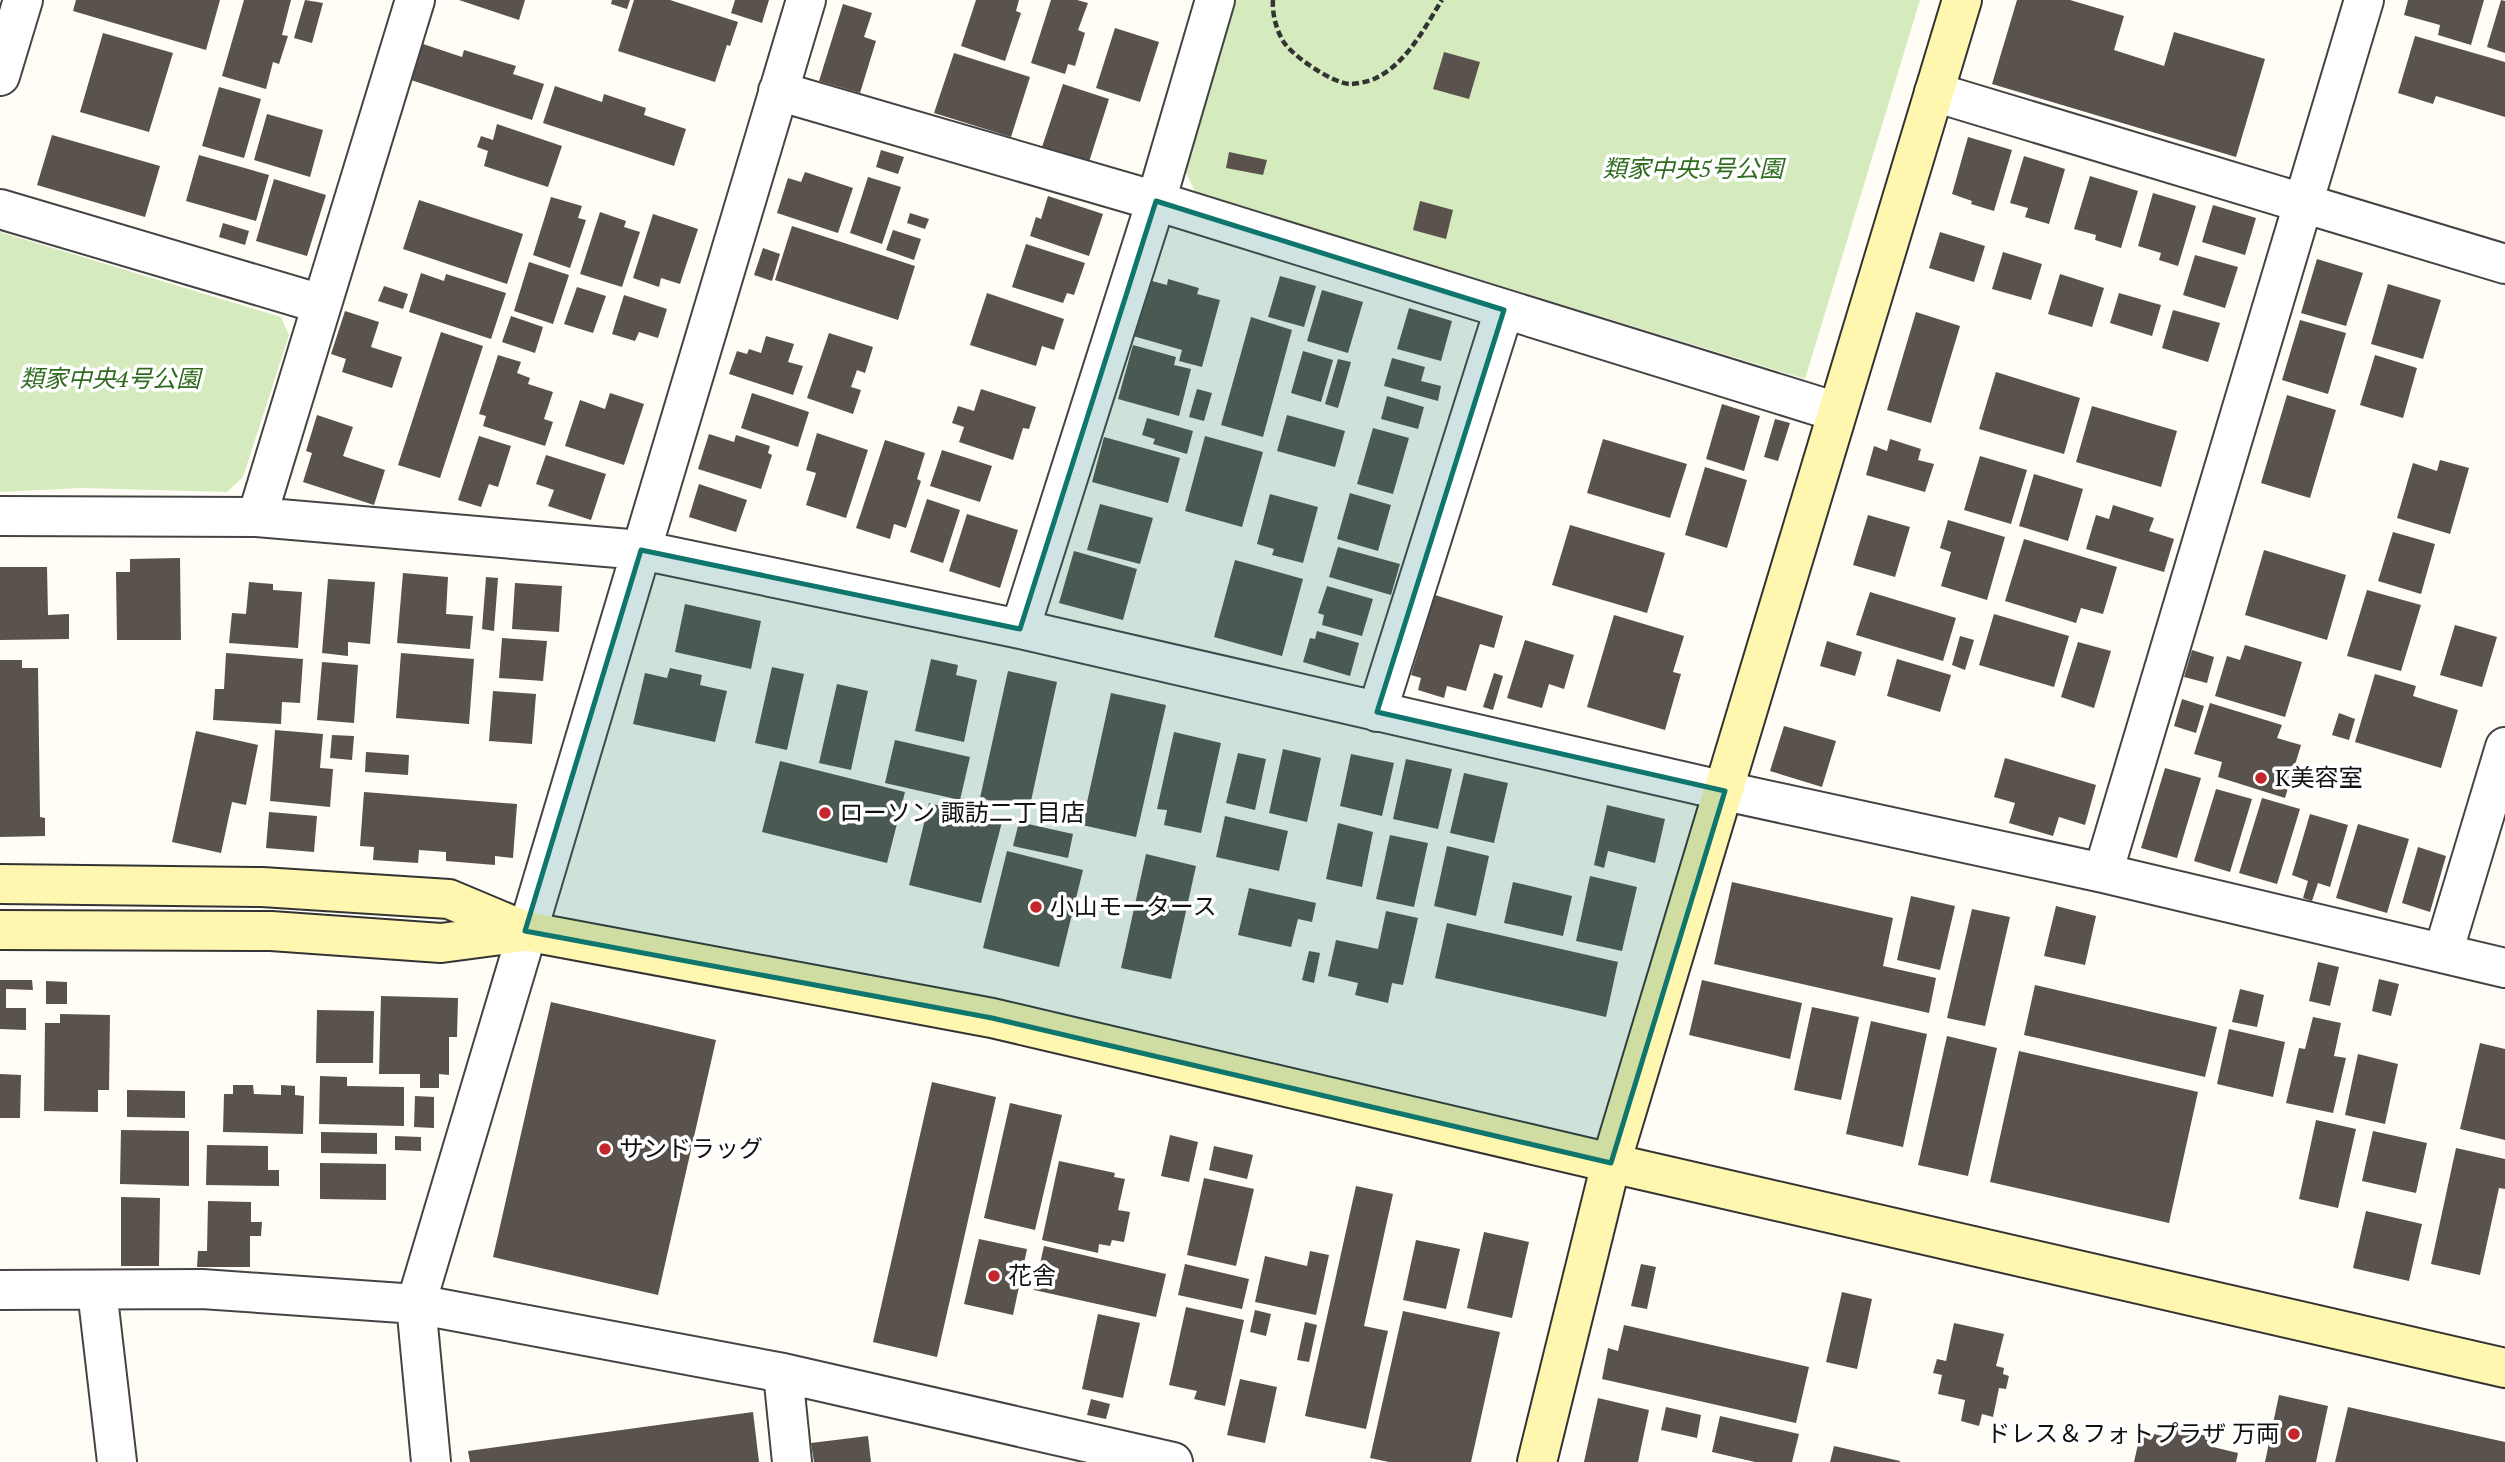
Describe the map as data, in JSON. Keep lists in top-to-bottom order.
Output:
{
  "parks": ["類家中央5号公園", "類家中央4号公園"],
  "places": [
    "K美容室",
    "ローソン 諏訪二丁目店",
    "小山モータース",
    "サンドラッグ",
    "花舎",
    "ドレス＆フォトプラザ 万両"
  ]
}
